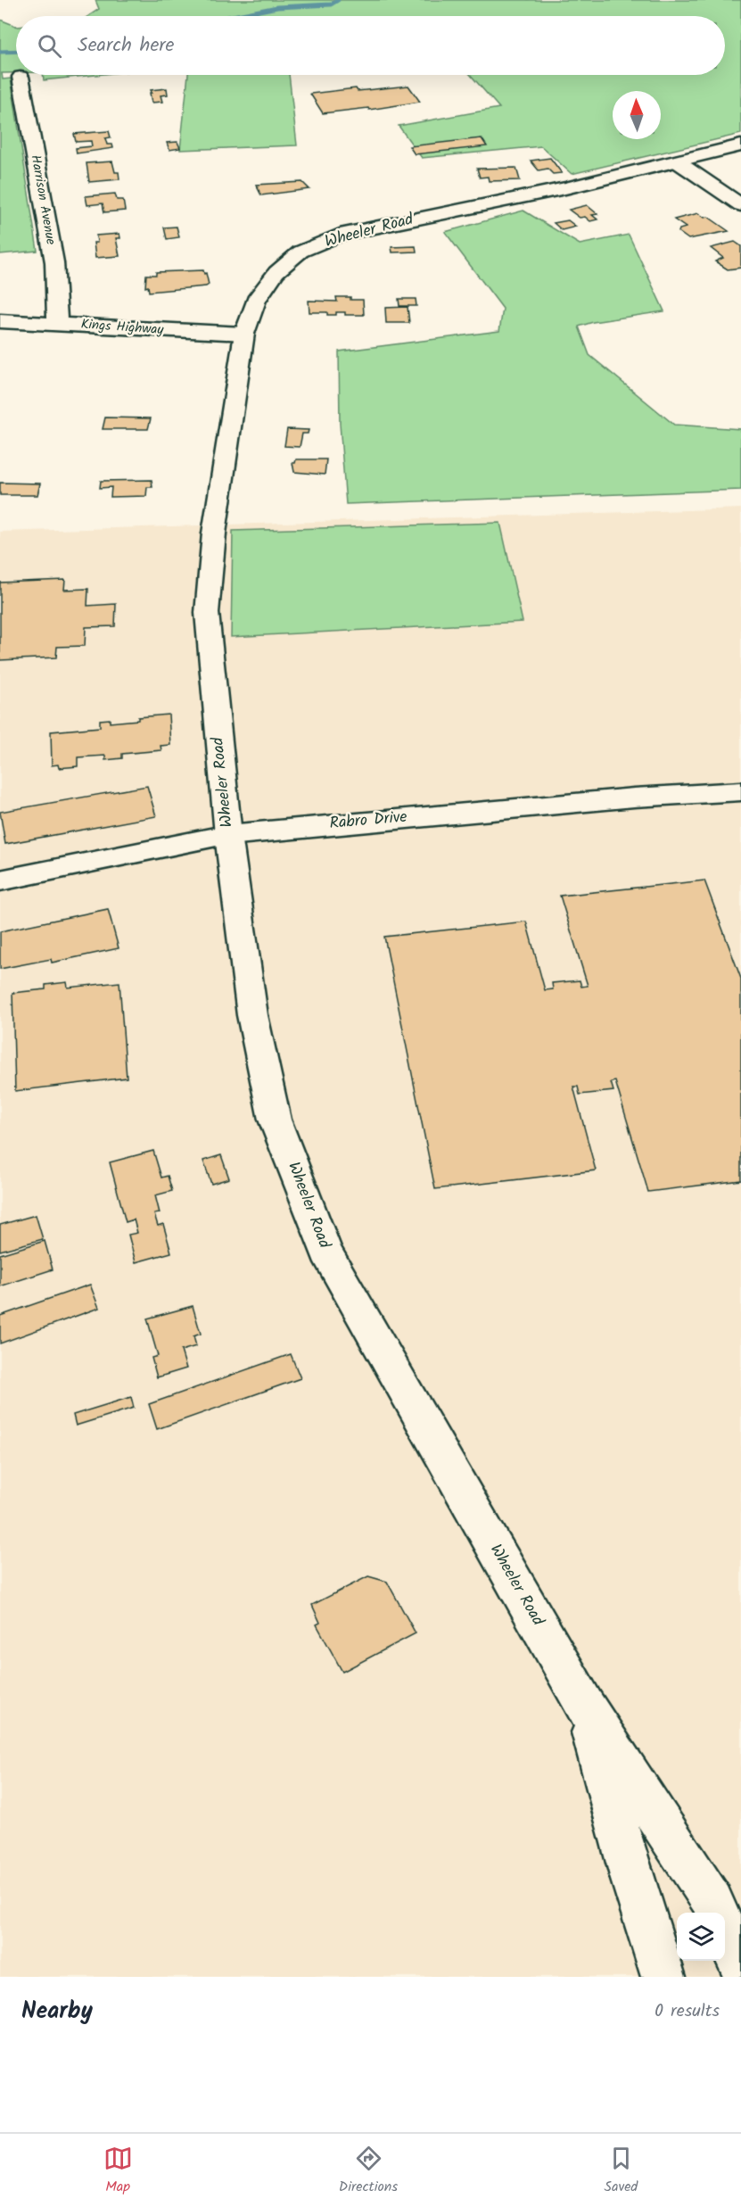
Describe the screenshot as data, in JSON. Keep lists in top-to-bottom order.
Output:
{
  "streets": {
    "main road": [
      "Harrison Avenue",
      "Wheeler Road",
      "Kings Highway",
      "Rabro Drive"
    ]
  },
  "crossings": [
    ["Harrison Avenue", "Kings Highway"],
    ["Wheeler Road", "Kings Highway"],
    ["Wheeler Road", "Rabro Drive"]
  ],
  "north": "top",
  "page": {
    "search": "Search here",
    "heading": ["Nearby", "0 results"],
    "nav": ["Map", "Directions", "Saved"]
  }
}
